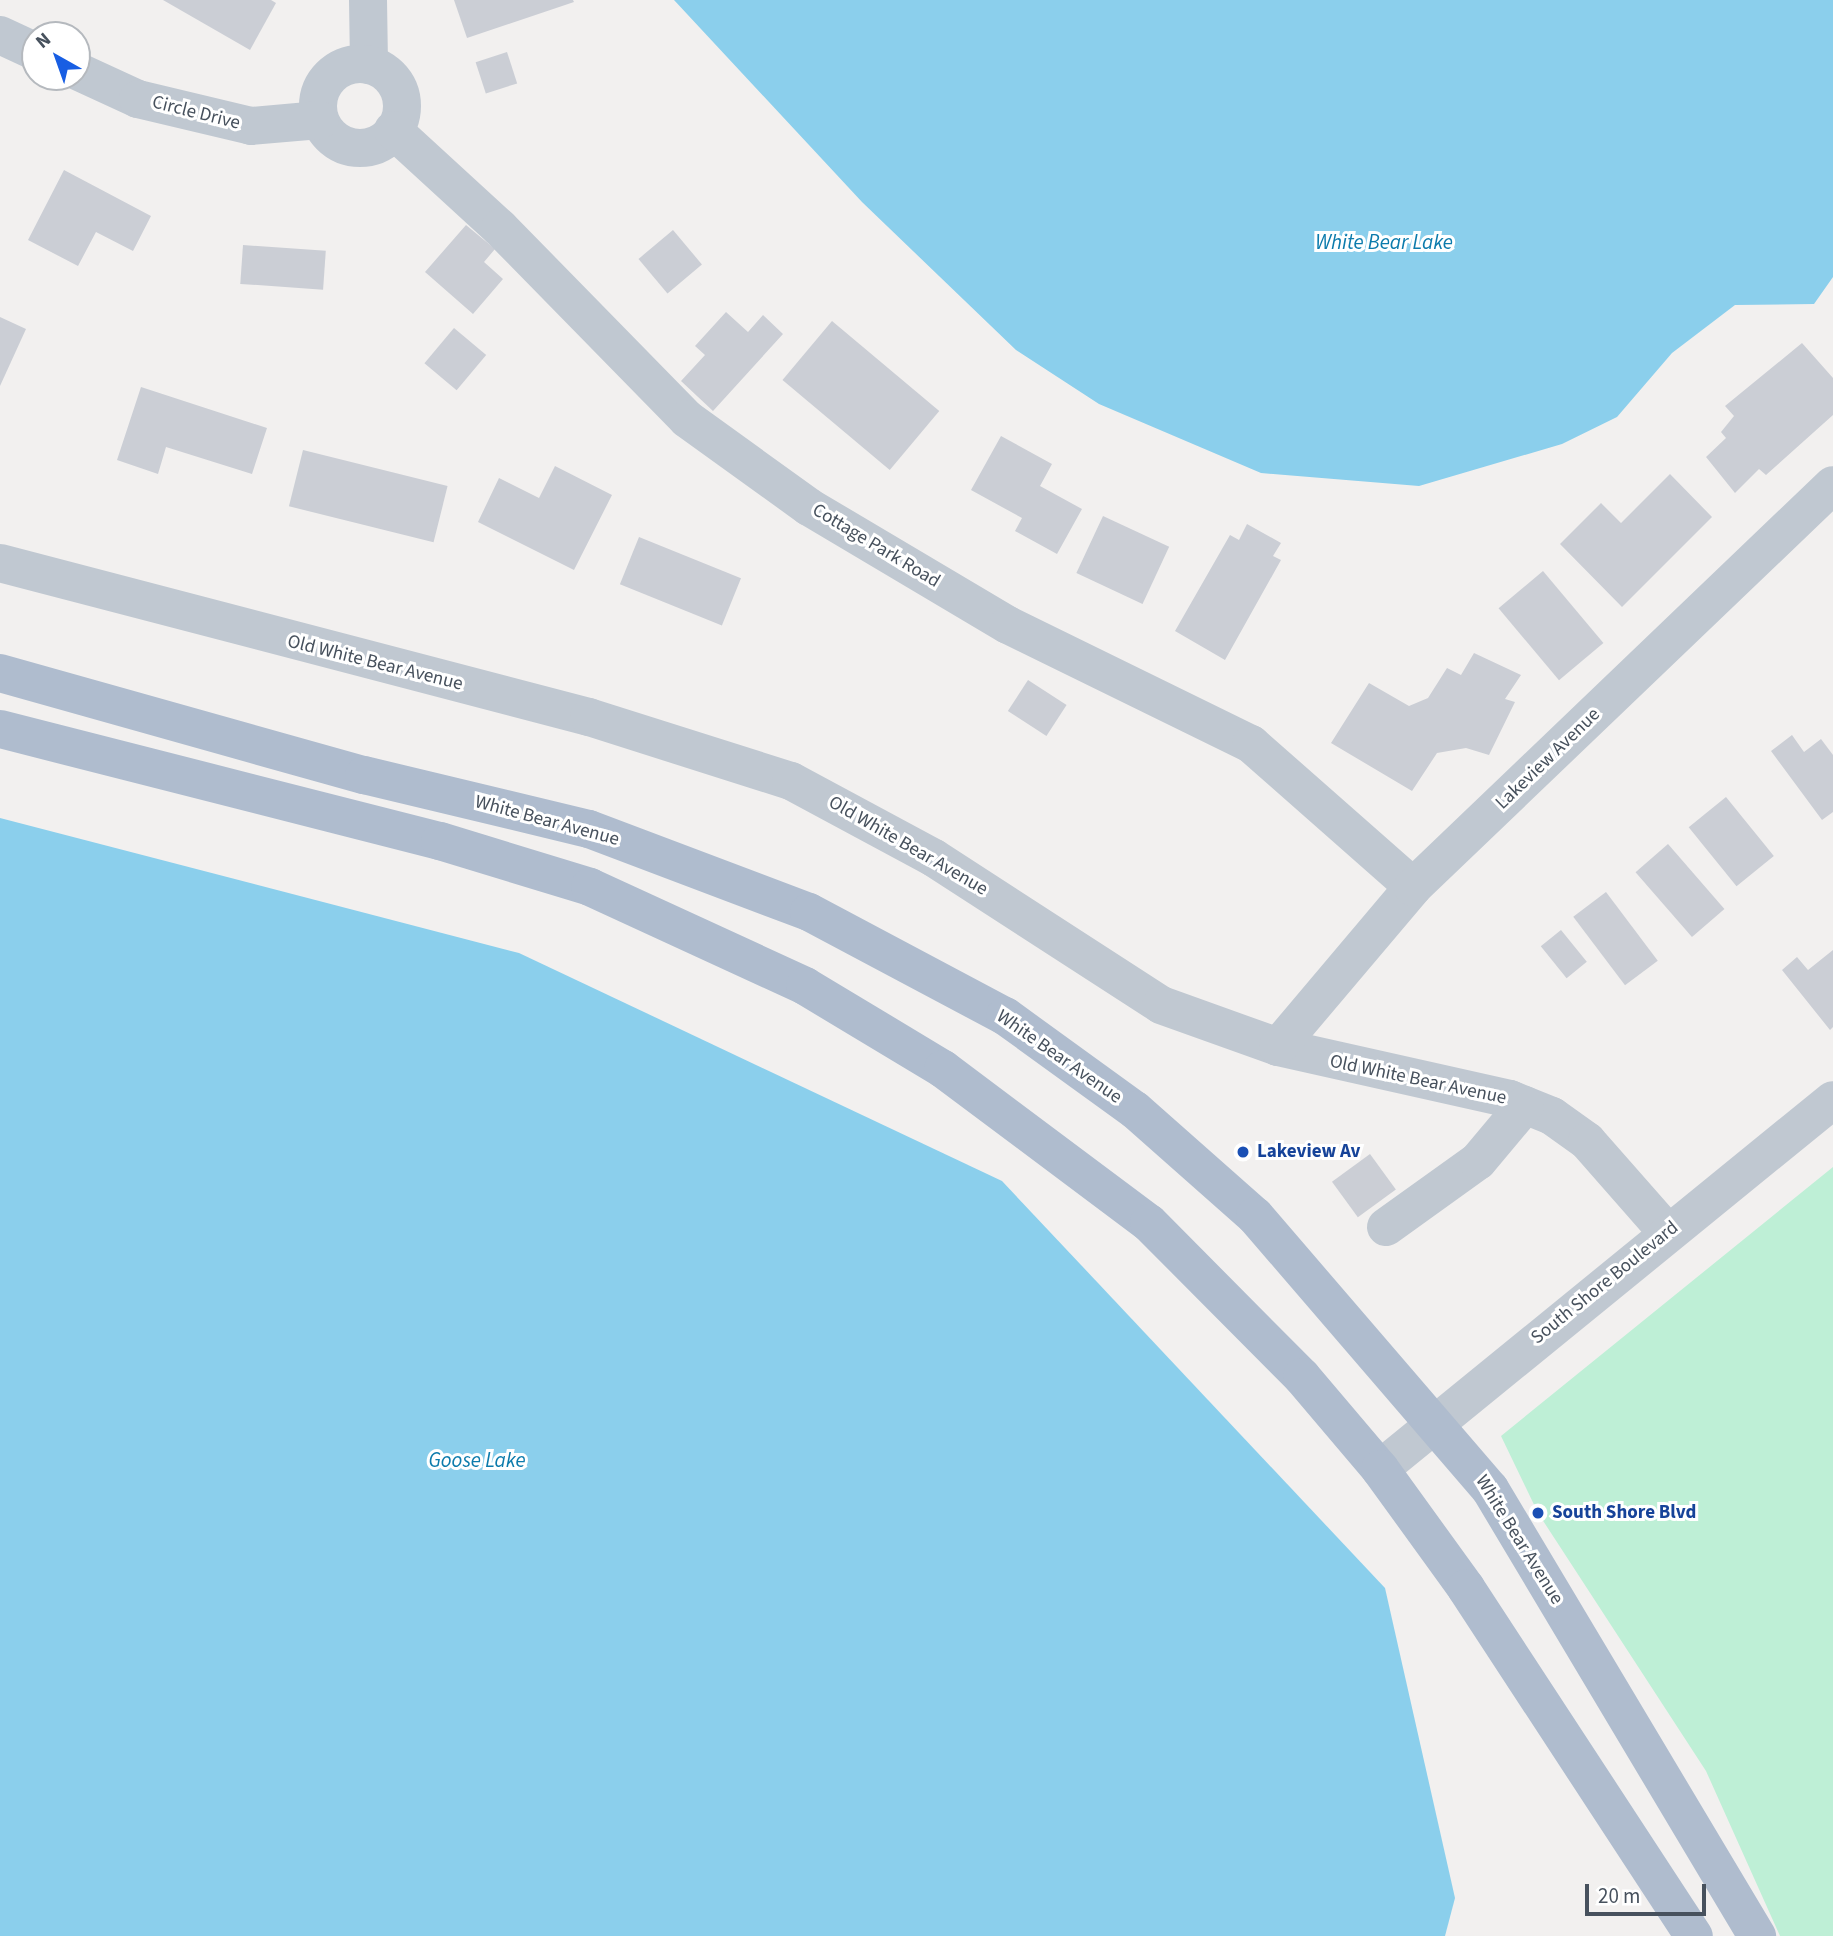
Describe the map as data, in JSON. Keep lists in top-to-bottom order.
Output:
{
  "streets": {
    "main road": ["White Bear Avenue"],
    "street": [
      "Circle Drive",
      "Cottage Park Road",
      "Old White Bear Avenue",
      "Lakeview Avenue",
      "South Shore Boulevard"
    ]
  },
  "crossings": [
    ["Circle Drive", "Cottage Park Road"],
    ["Cottage Park Road", "Lakeview Avenue"],
    ["Old White Bear Avenue", "Lakeview Avenue"],
    ["Old White Bear Avenue", "South Shore Boulevard"],
    ["White Bear Avenue", "South Shore Boulevard"]
  ],
  "water": ["White Bear Lake", "Goose Lake"],
  "places": ["Lakeview Av", "South Shore Blvd"],
  "scale_bar": "20 m",
  "north": "top left"
}
